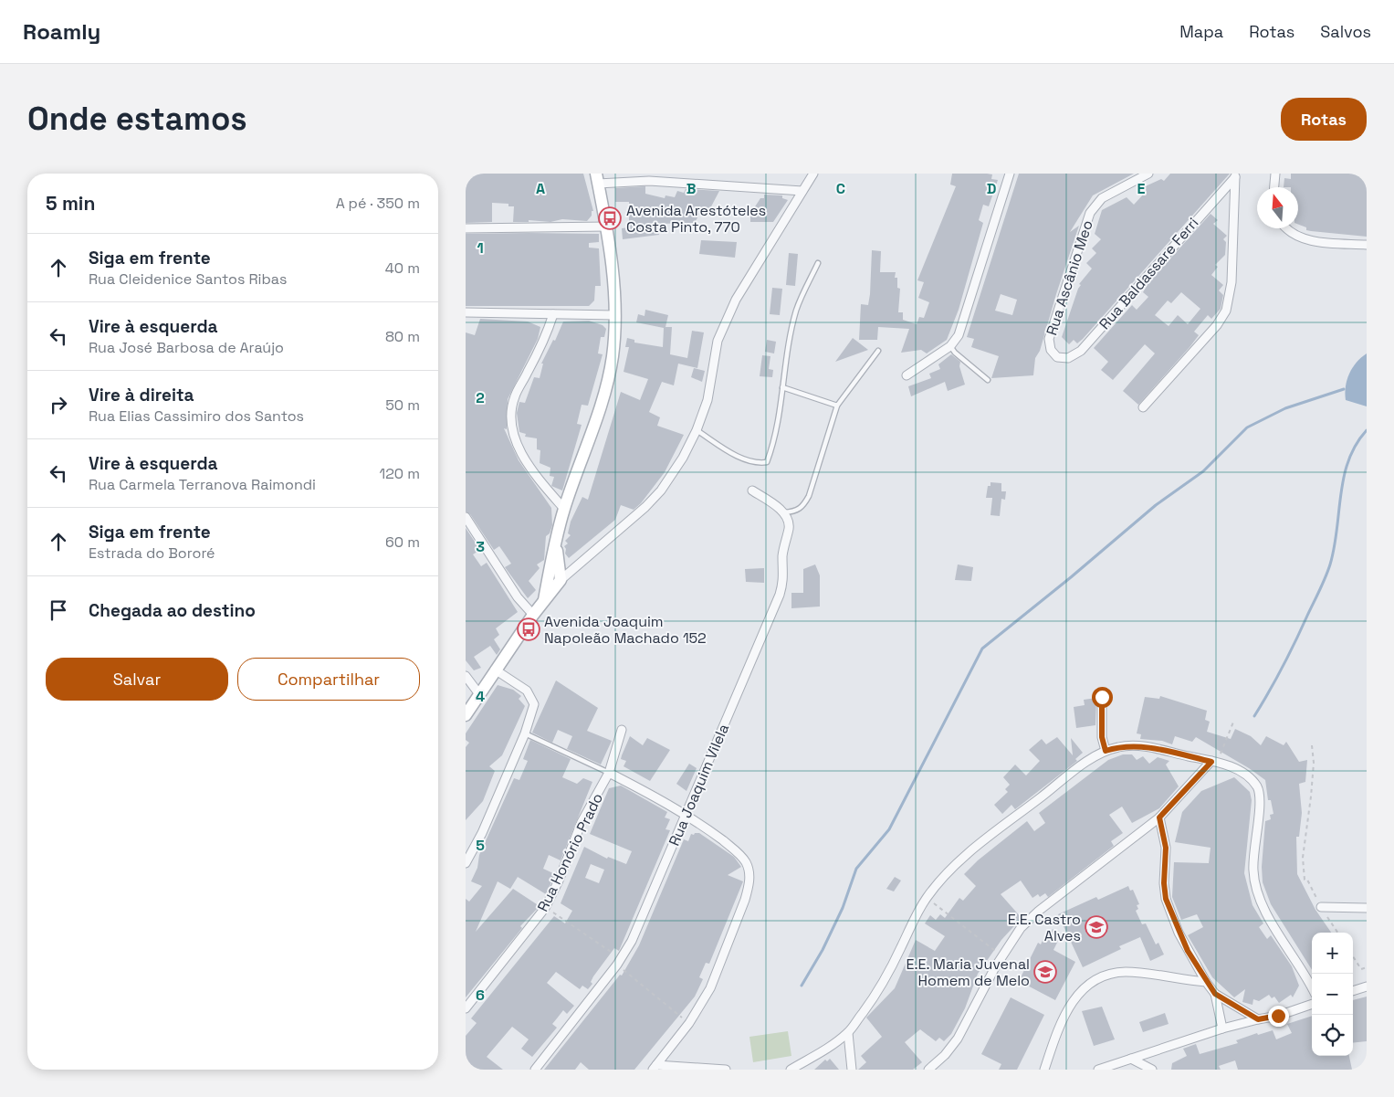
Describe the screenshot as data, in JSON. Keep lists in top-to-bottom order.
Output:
{
  "streets": {
    "street": [
      "Rua Baldassare Ferri",
      "Rua Ascânio Meo",
      "Rua Joaquim Vilela",
      "Rua Honório Prado"
    ]
  },
  "crossings": [
    ["Rua Baldassare Ferri", "Rua Ascânio Meo"]
  ],
  "places": {
    "bus stop": ["Avenida Arestóteles Costa Pinto, 770", "Avenida Joaquim Napoleão Machado 152"],
    "school or university": ["E.E. Castro Alves", "E.E. Maria Juvenal Homem de Melo"]
  },
  "north": "top",
  "page": {
    "header": "Roamly",
    "nav": ["Mapa", "Rotas", "Salvos"],
    "buttons": [
      "Rotas",
      ["Salvar", "Compartilhar"]
    ],
    "title": "Onde estamos",
    "heading": ["5 min", "A pé · 350 m"],
    "list": [
      ["Siga em frente", "Rua Cleidenice Santos Ribas", "40 m"],
      ["Vire à esquerda", "Rua José Barbosa de Araújo", "80 m"],
      ["Vire à direita", "Rua Elias Cassimiro dos Santos", "50 m"],
      ["Vire à esquerda", "Rua Carmela Terranova Raimondi", "120 m"],
      ["Siga em frente", "Estrada do Bororé", "60 m"],
      "Chegada ao destino"
    ],
    "map_buttons": ["+", "−"]
  },
  "grid": {
    "columns": [
      "A",
      "B",
      "C",
      "D",
      "E"
    ],
    "rows": [
      "1",
      "2",
      "3",
      "4",
      "5",
      "6"
    ]
  }
}
